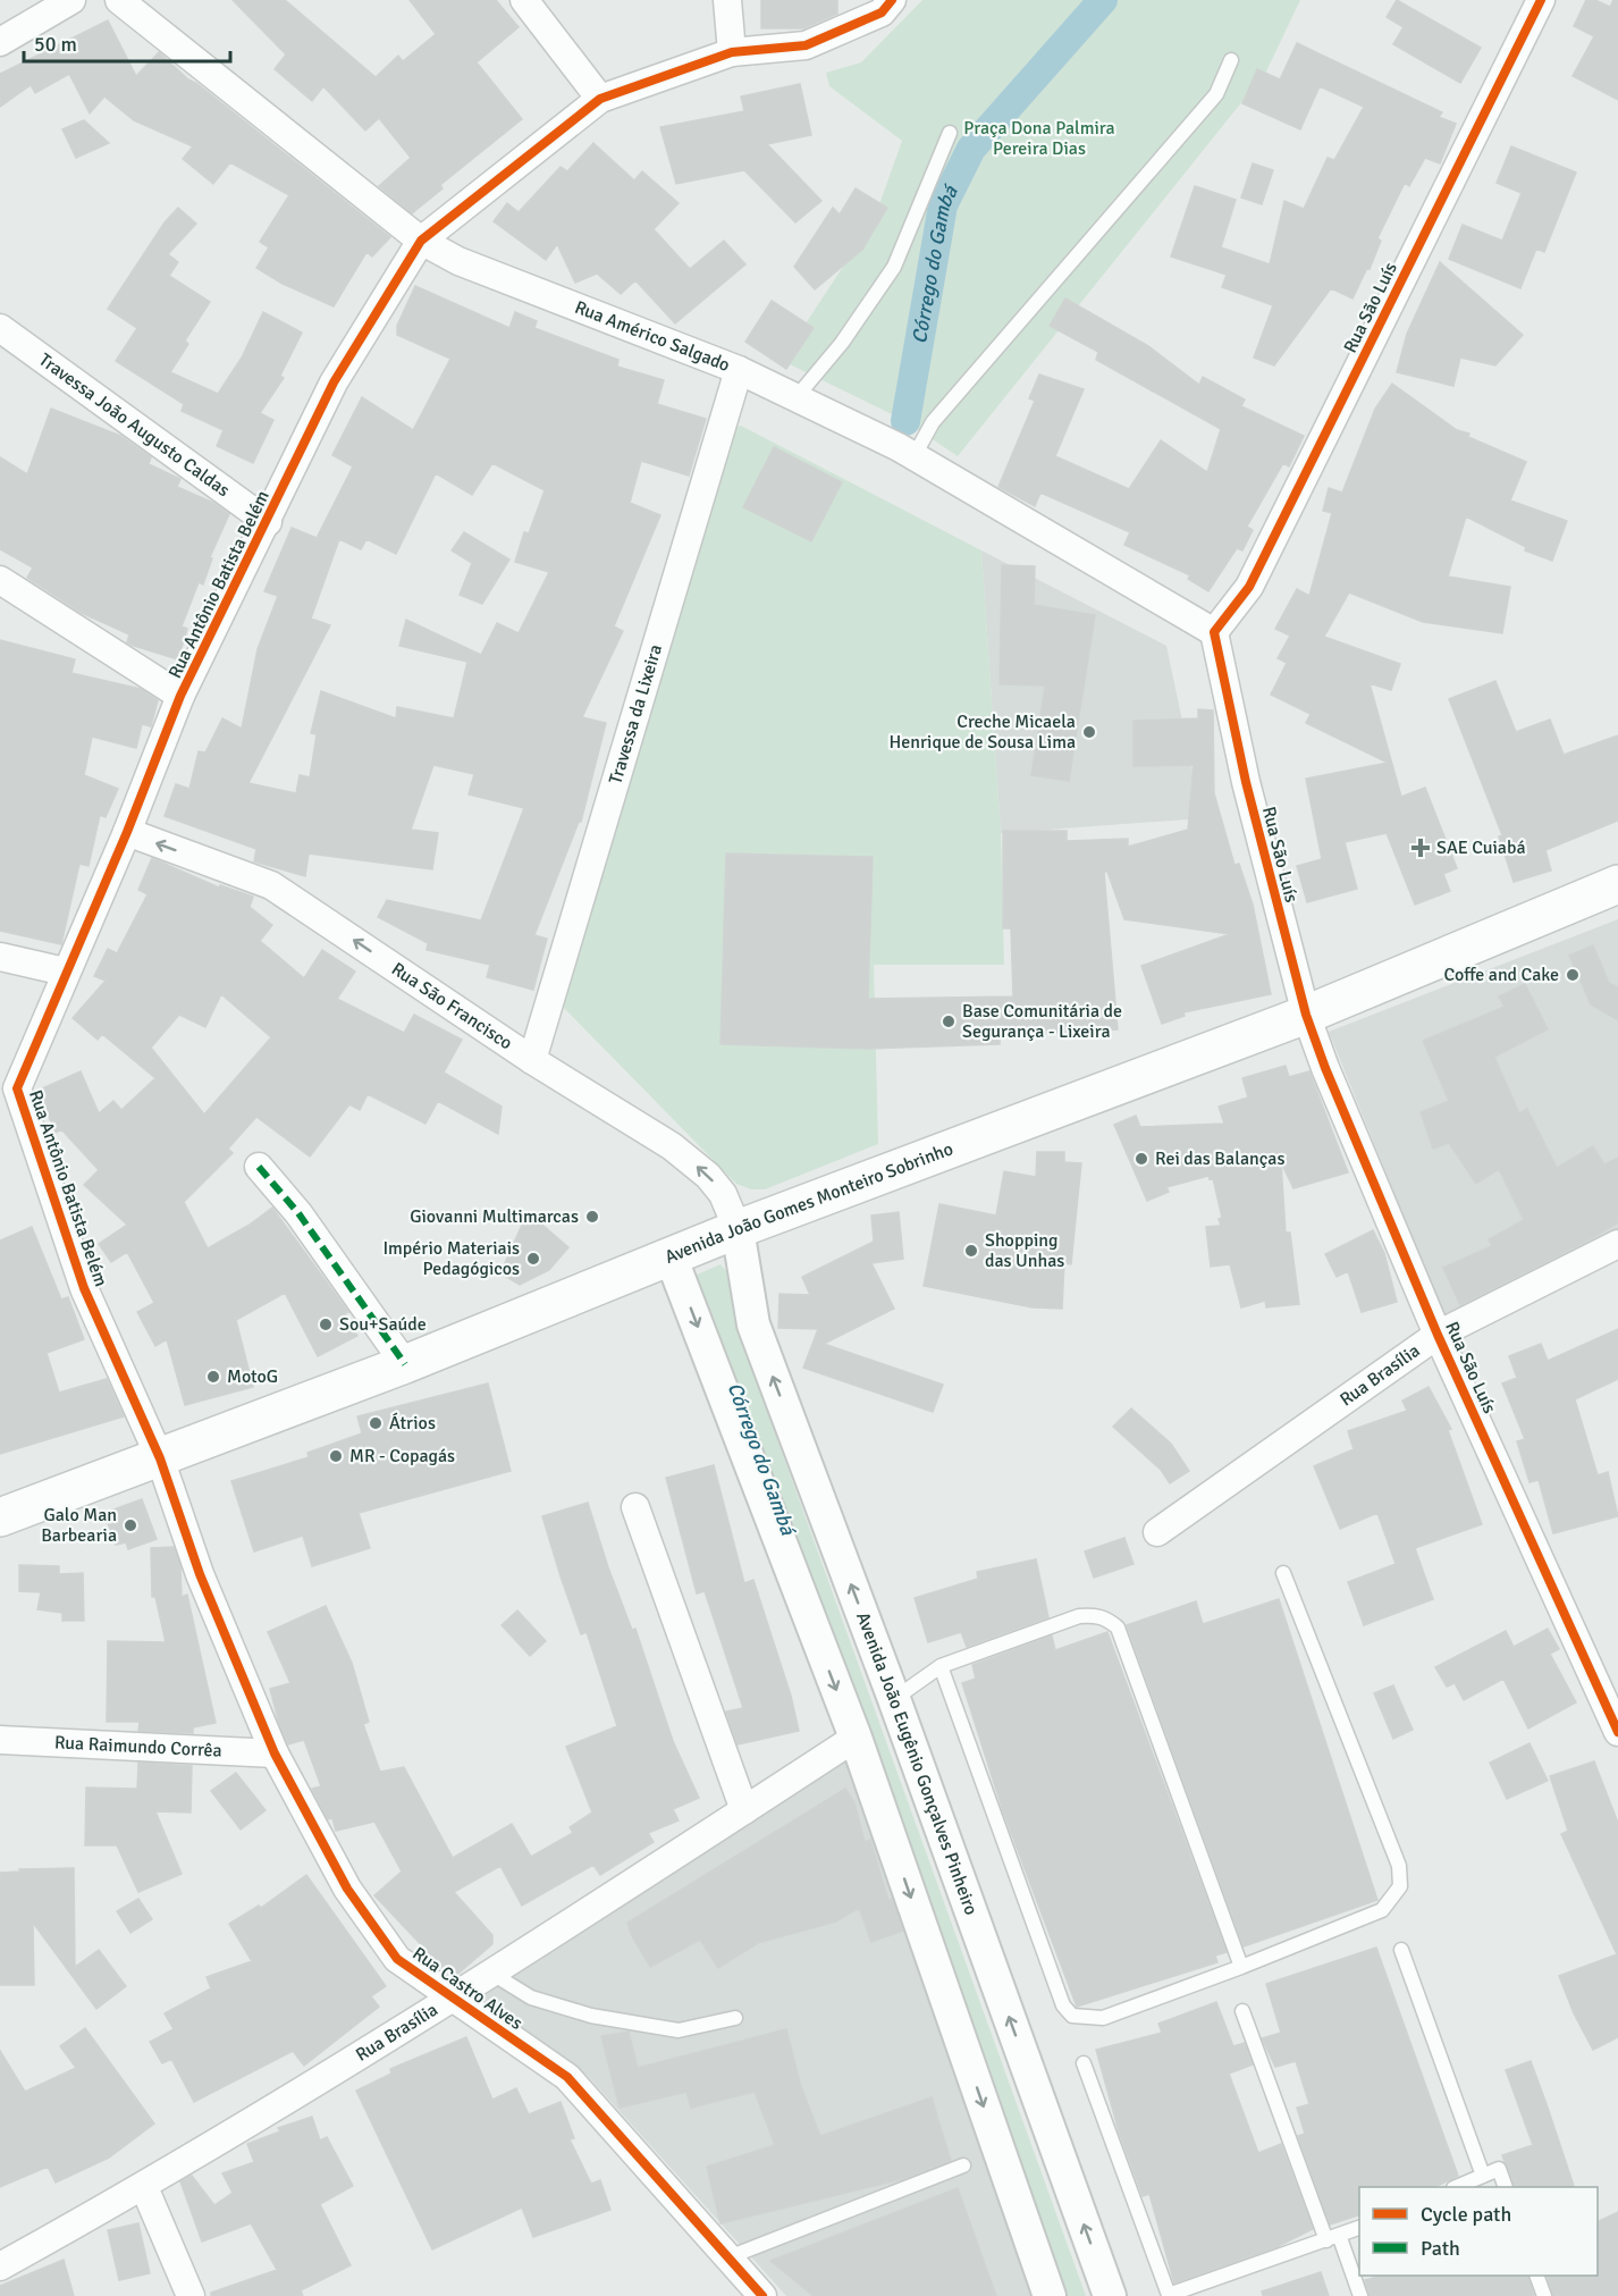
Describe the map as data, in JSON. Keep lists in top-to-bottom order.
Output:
{
  "streets": {
    "main road": ["Avenida João Gomes Monteiro Sobrinho"],
    "street": [
      "Rua São Luís",
      "Rua Américo Salgado",
      "Travessa João Augusto Caldas",
      "Rua Antônio Batista Belém",
      "Travessa da Lixeira",
      "Rua São Francisco",
      "Rua Brasília",
      "Rua Raimundo Corrêa",
      "Avenida João Eugênio Gonçalves Pinheiro",
      "Rua Castro Alves"
    ]
  },
  "crossings": [
    ["Rua São Luís", "Rua Américo Salgado"],
    ["Rua São Luís", "Avenida João Gomes Monteiro Sobrinho"],
    ["Rua São Luís", "Rua Brasília"],
    ["Rua Américo Salgado", "Rua Antônio Batista Belém"],
    ["Rua Américo Salgado", "Travessa da Lixeira"],
    ["Travessa João Augusto Caldas", "Rua Antônio Batista Belém"],
    ["Rua Antônio Batista Belém", "Rua São Francisco"],
    ["Rua Antônio Batista Belém", "Avenida João Gomes Monteiro Sobrinho"],
    ["Rua Antônio Batista Belém", "Rua Castro Alves"],
    ["Travessa da Lixeira", "Rua São Francisco"],
    ["Rua São Francisco", "Avenida João Gomes Monteiro Sobrinho"],
    ["Rua São Francisco", "Avenida João Eugênio Gonçalves Pinheiro"],
    ["Avenida João Gomes Monteiro Sobrinho", "Avenida João Eugênio Gonçalves Pinheiro"],
    ["Avenida João Gomes Monteiro Sobrinho", "Rua Castro Alves"],
    ["Rua Brasília", "Rua Castro Alves"],
    ["Rua Raimundo Corrêa", "Rua Castro Alves"]
  ],
  "one_way": ["Rua São Francisco"],
  "water": ["Córrego do Gambá"],
  "parks": ["Praça Dona Palmira Pereira Dias"],
  "places": {
    "other": [
      "Creche Micaela Henrique de Sousa Lima",
      "Coffe and Cake",
      "Base Comunitária de Segurança - Lixeira",
      "Rei das Balanças",
      "Giovanni Multimarcas",
      "Shopping das Unhas",
      "Império Materiais Pedagógicos",
      "Sou+Saúde",
      "MotoG",
      "Átrios",
      "MR - Copagás",
      "Galo Man Barbearia"
    ],
    "health": ["SAE Cuiabá"]
  },
  "legend": ["Cycle path", "Path"],
  "scale_bar": "50 m"
}
